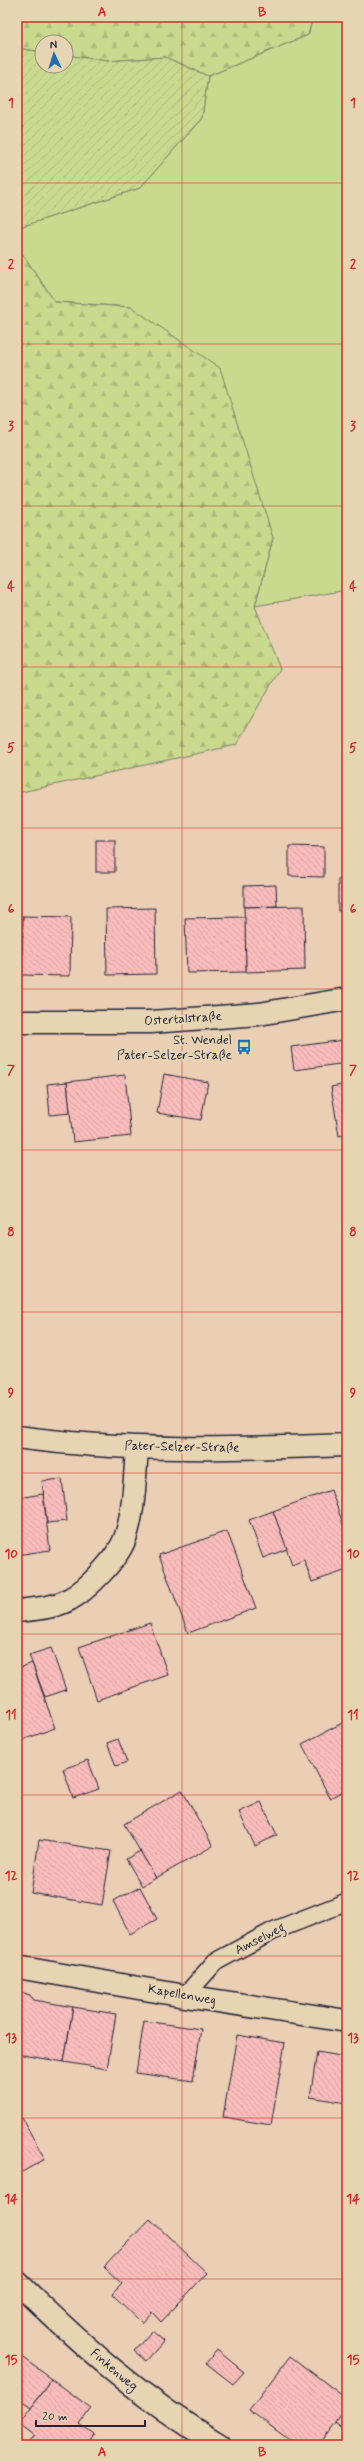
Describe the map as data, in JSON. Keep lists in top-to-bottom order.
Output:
{
  "streets": {
    "street": [
      "Ostertalstraße",
      "Pater-Selzer-Straße",
      "Kapellenweg",
      "Finkenweg"
    ],
    "lane": ["Amselweg"]
  },
  "crossings": [
    ["Amselweg", "Kapellenweg"]
  ],
  "places": {
    "bus stop": ["St. Wendel Pater-Selzer-Straße"]
  },
  "scale_bar": "20 m",
  "north": "top",
  "grid": {
    "columns": ["A", "B"],
    "rows": [
      "1",
      "2",
      "3",
      "4",
      "5",
      "6",
      "7",
      "8",
      "9",
      "10",
      "11",
      "12",
      "13",
      "14",
      "15"
    ]
  }
}
